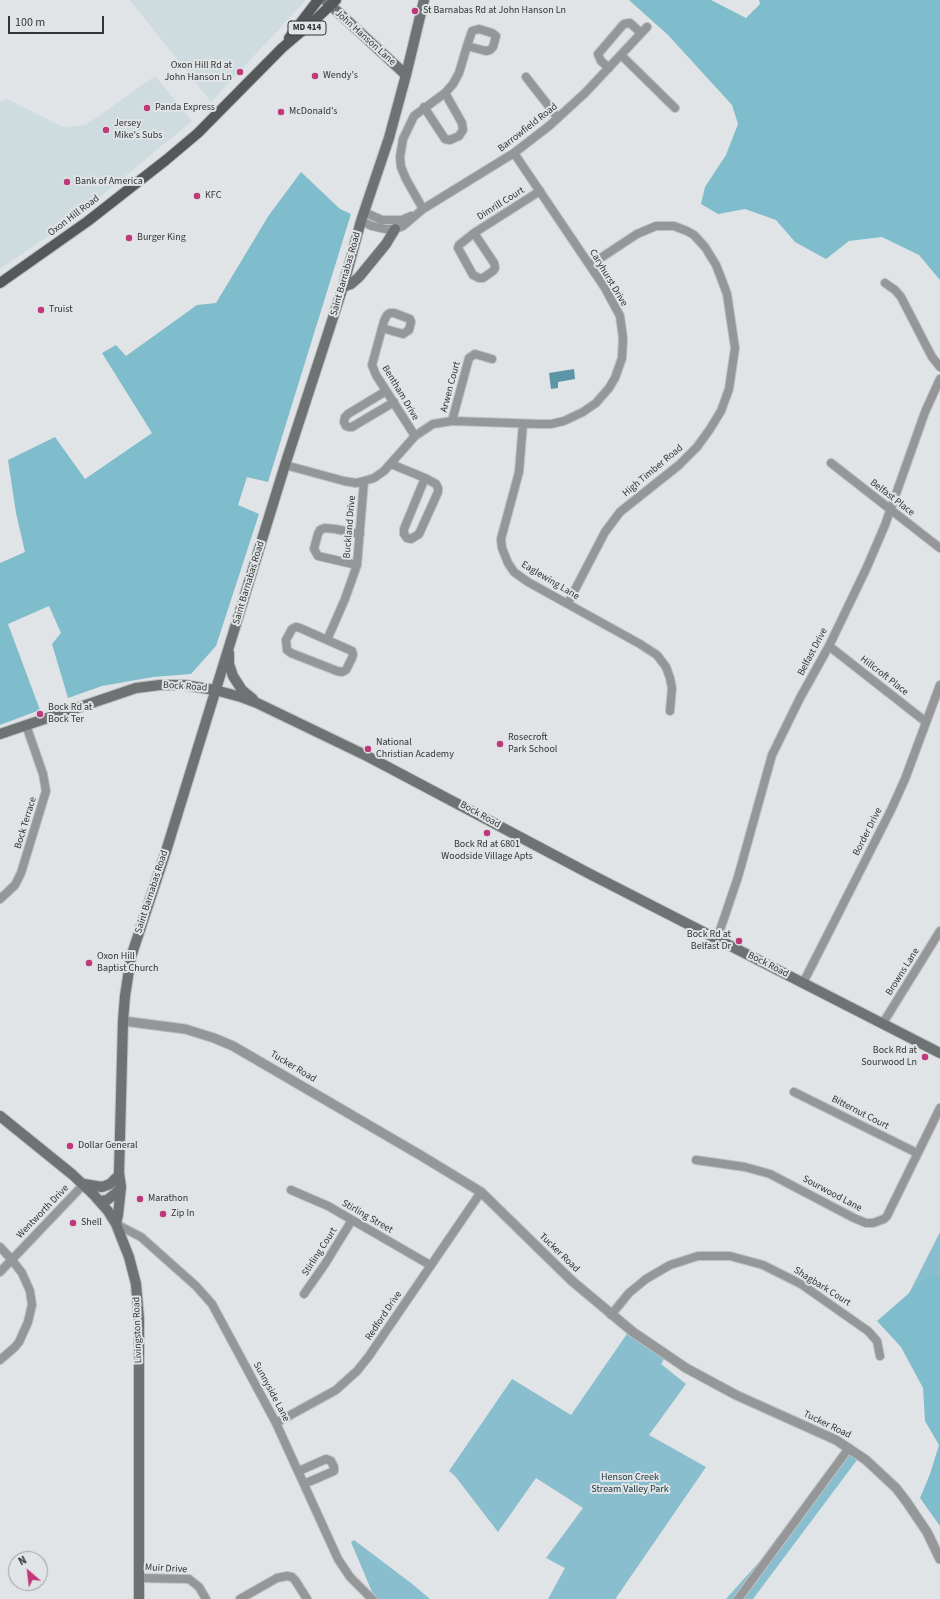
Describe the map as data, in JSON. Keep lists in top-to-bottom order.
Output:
{
  "streets": {
    "main road": [
      "MD 414",
      "John Hanson Lane",
      "Oxon Hill Road",
      "Saint Barnabas Road",
      "Bock Road",
      "Livingston Road"
    ],
    "street": [
      "Barrowfield Road",
      "Dimrill Court",
      "Caryhurst Drive",
      "Arwen Court",
      "Bentham Drive",
      "High Timber Road",
      "Belfast Place",
      "Buckland Drive",
      "Eaglewing Lane",
      "Belfast Drive",
      "Hillcroft Place",
      "Bock Terrace",
      "Border Drive",
      "Browns Lane",
      "Tucker Road",
      "Bitternut Court",
      "Sourwood Lane",
      "Wentworth Drive",
      "Stirling Street",
      "Stirling Court",
      "Shagbark Court",
      "Redford Drive",
      "Sunnyside Lane",
      "Muir Drive"
    ]
  },
  "crossings": [
    ["John Hanson Lane", "Oxon Hill Road"],
    ["John Hanson Lane", "Saint Barnabas Road"],
    ["Barrowfield Road", "Saint Barnabas Road"],
    ["Barrowfield Road", "Caryhurst Drive"],
    ["Dimrill Court", "Caryhurst Drive"],
    ["Saint Barnabas Road", "Bock Road"],
    ["Saint Barnabas Road", "Tucker Road"],
    ["Saint Barnabas Road", "Livingston Road"],
    ["Saint Barnabas Road", "Sunnyside Lane"],
    ["Caryhurst Drive", "Arwen Court"],
    ["Caryhurst Drive", "Bentham Drive"],
    ["Caryhurst Drive", "High Timber Road"],
    ["Caryhurst Drive", "Buckland Drive"],
    ["Caryhurst Drive", "Eaglewing Lane"],
    ["High Timber Road", "Eaglewing Lane"],
    ["Belfast Place", "Belfast Drive"],
    ["Belfast Drive", "Hillcroft Place"],
    ["Belfast Drive", "Bock Road"],
    ["Hillcroft Place", "Border Drive"],
    ["Bock Road", "Bock Terrace"],
    ["Bock Road", "Border Drive"],
    ["Bock Road", "Browns Lane"],
    ["Tucker Road", "Shagbark Court"],
    ["Tucker Road", "Redford Drive"],
    ["Bitternut Court", "Sourwood Lane"],
    ["Wentworth Drive", "Livingston Road"],
    ["Stirling Street", "Stirling Court"],
    ["Stirling Street", "Redford Drive"],
    ["Redford Drive", "Sunnyside Lane"],
    ["Livingston Road", "Sunnyside Lane"],
    ["Livingston Road", "Muir Drive"]
  ],
  "parks": ["Henson Creek Stream Valley Park"],
  "places": [
    "St Barnabas Rd at John Hanson Ln",
    "Oxon Hill Rd at John Hanson Ln",
    "Wendy's",
    "Panda Express",
    "McDonald's",
    "Jersey Mike's Subs",
    "Bank of America",
    "KFC",
    "Burger King",
    "Truist",
    "Bock Rd at Bock Ter",
    "Rosecroft Park School",
    "National Christian Academy",
    "Bock Rd at 6801 Woodside Village Apts",
    "Bock Rd at Belfast Dr",
    "Oxon Hill Baptist Church",
    "Bock Rd at Sourwood Ln",
    "Dollar General",
    "Marathon",
    "Zip In",
    "Shell"
  ],
  "scale_bar": "100 m",
  "north": "top left"
}
